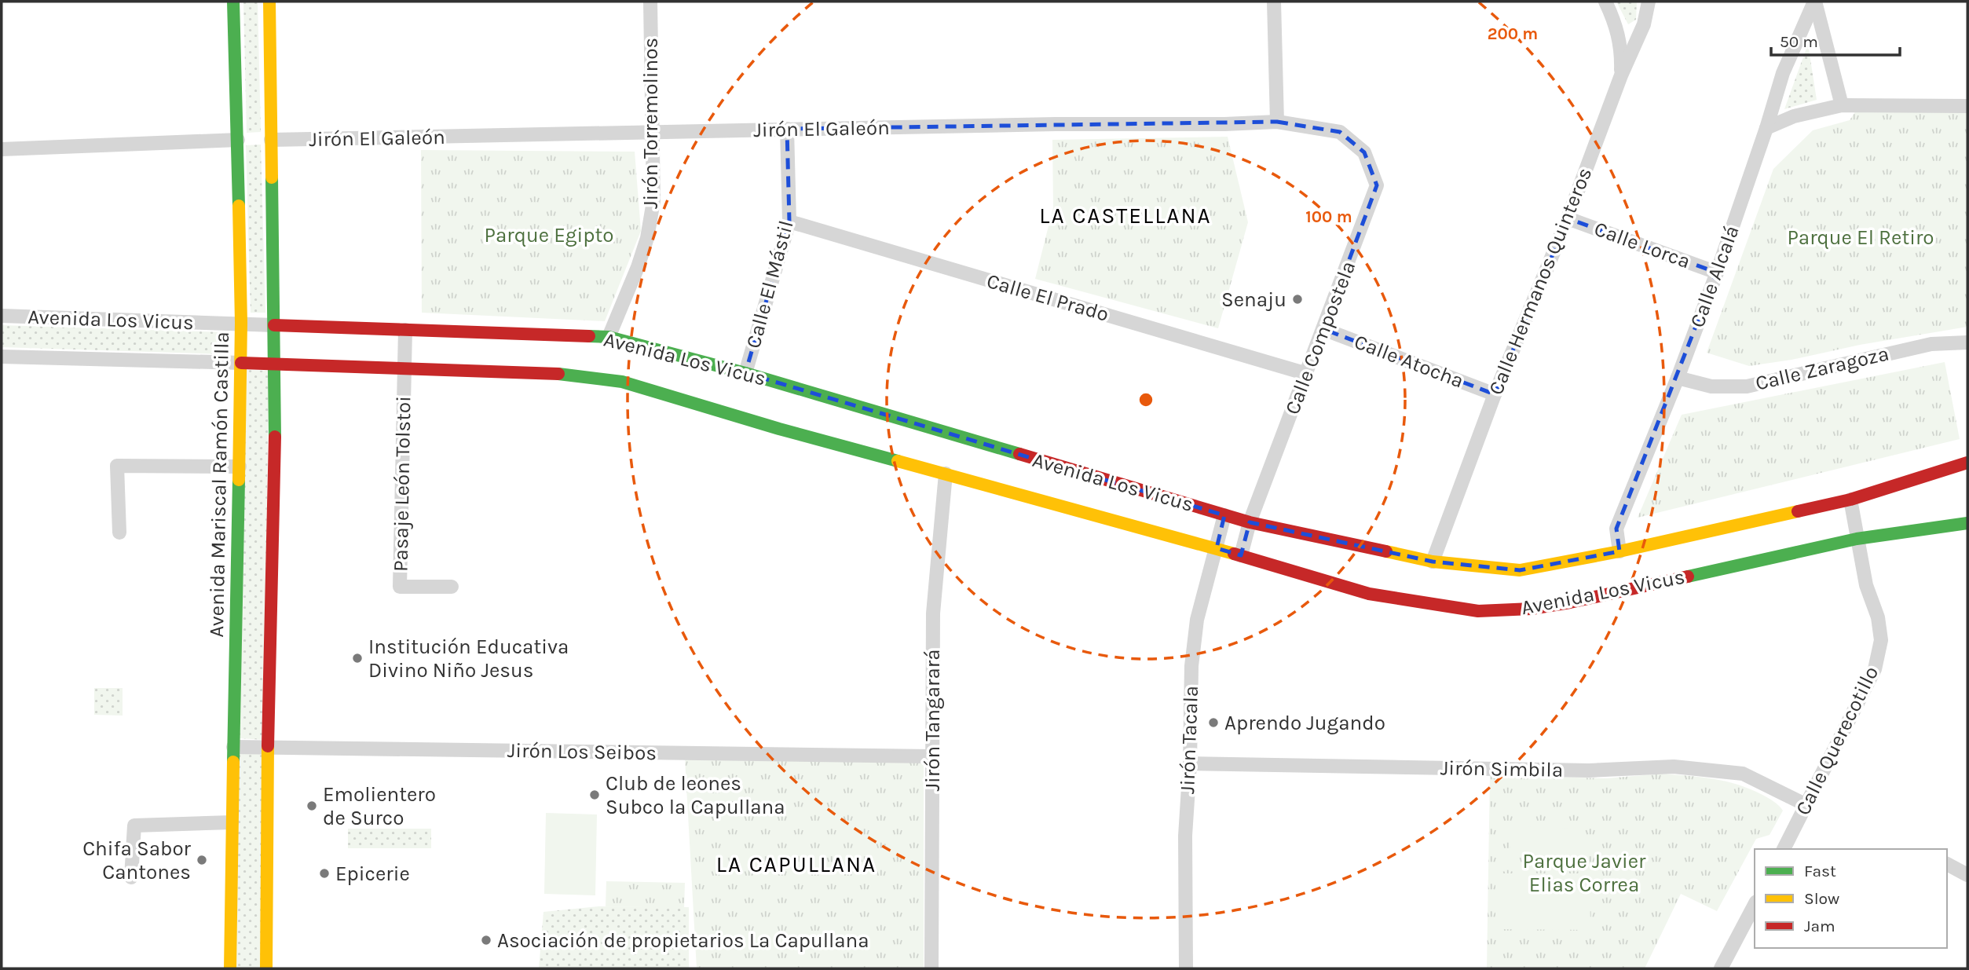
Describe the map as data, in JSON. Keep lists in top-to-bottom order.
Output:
{
  "streets": {
    "street": [
      "Jirón Torremolinos",
      "Jirón El Galeón",
      "Calle Lorca",
      "Calle Alcalá",
      "Calle Hermanos Quinteros",
      "Calle El Mástil",
      "Calle El Prado",
      "Avenida Los Vicus",
      "Calle Compostela",
      "Calle Atocha",
      "Calle Zaragoza",
      "Pasaje León Tolstoi",
      "Avenida Mariscal Ramón Castilla",
      "Jirón Tangarará",
      "Jirón Tacala",
      "Calle Querecotillo",
      "Jirón Los Seibos",
      "Jirón Simbila"
    ]
  },
  "crossings": [
    ["Jirón Torremolinos", "Jirón El Galeón"],
    ["Jirón Torremolinos", "Avenida Los Vicus"],
    ["Jirón El Galeón", "Calle El Mástil"],
    ["Jirón El Galeón", "Calle Compostela"],
    ["Calle Lorca", "Calle Alcalá"],
    ["Calle Lorca", "Calle Hermanos Quinteros"],
    ["Calle Alcalá", "Avenida Los Vicus"],
    ["Calle Alcalá", "Calle Zaragoza"],
    ["Calle Hermanos Quinteros", "Avenida Los Vicus"],
    ["Calle Hermanos Quinteros", "Calle Atocha"],
    ["Calle El Mástil", "Calle El Prado"],
    ["Calle El Mástil", "Avenida Los Vicus"],
    ["Calle El Prado", "Calle Compostela"],
    ["Avenida Los Vicus", "Calle Compostela"],
    ["Avenida Los Vicus", "Pasaje León Tolstoi"],
    ["Avenida Los Vicus", "Avenida Mariscal Ramón Castilla"],
    ["Avenida Los Vicus", "Jirón Tangarará"],
    ["Avenida Los Vicus", "Jirón Tacala"],
    ["Avenida Los Vicus", "Calle Querecotillo"],
    ["Calle Compostela", "Calle Atocha"],
    ["Avenida Mariscal Ramón Castilla", "Jirón Los Seibos"],
    ["Jirón Tangarará", "Jirón Los Seibos"],
    ["Jirón Tacala", "Jirón Simbila"],
    ["Calle Querecotillo", "Jirón Simbila"]
  ],
  "districts": ["LA CASTELLANA", "LA CAPULLANA"],
  "parks": ["Parque Egipto", "Parque El Retiro", "Parque Javier Elias Correa"],
  "places": [
    "Senaju",
    "Institución Educativa Divino Niño Jesus",
    "Aprendo Jugando",
    "Club de leones Subco la Capullana",
    "Emolientero de Surco",
    "Chifa Sabor Cantones",
    "Epicerie",
    "Asociación de propietarios La Capullana"
  ],
  "legend": ["Fast", "Slow", "Jam"],
  "scale_bar": "50 m",
  "rings": ["200 m", "100 m"]
}
